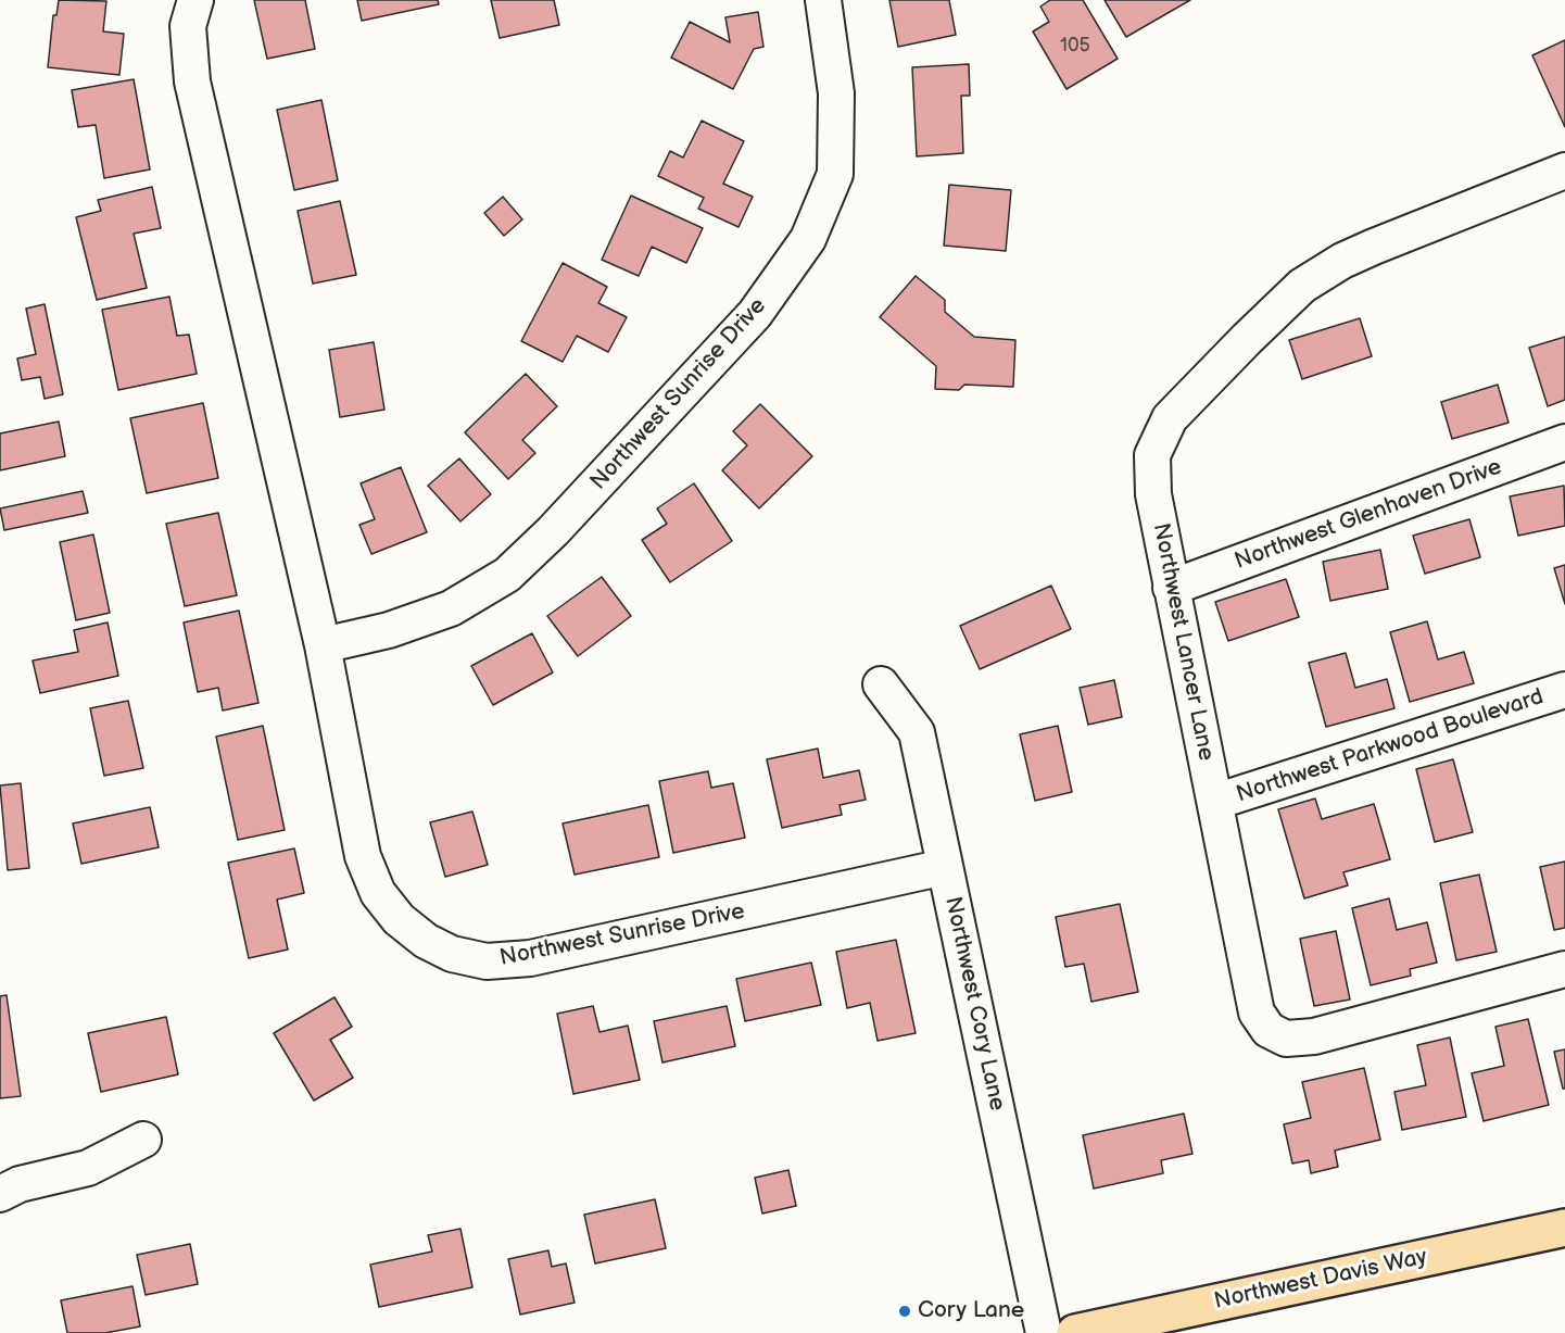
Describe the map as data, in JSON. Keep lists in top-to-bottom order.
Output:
{
  "streets": {
    "main road": ["Northwest Davis Way"],
    "street": [
      "Northwest Sunrise Drive",
      "Northwest Glenhaven Drive",
      "Northwest Lancer Lane",
      "Northwest Parkwood Boulevard",
      "Northwest Cory Lane"
    ]
  },
  "crossings": [
    ["Northwest Sunrise Drive", "Northwest Cory Lane"],
    ["Northwest Glenhaven Drive", "Northwest Lancer Lane"],
    ["Northwest Lancer Lane", "Northwest Parkwood Boulevard"]
  ],
  "places": ["Cory Lane"],
  "house_numbers": ["105"]
}
